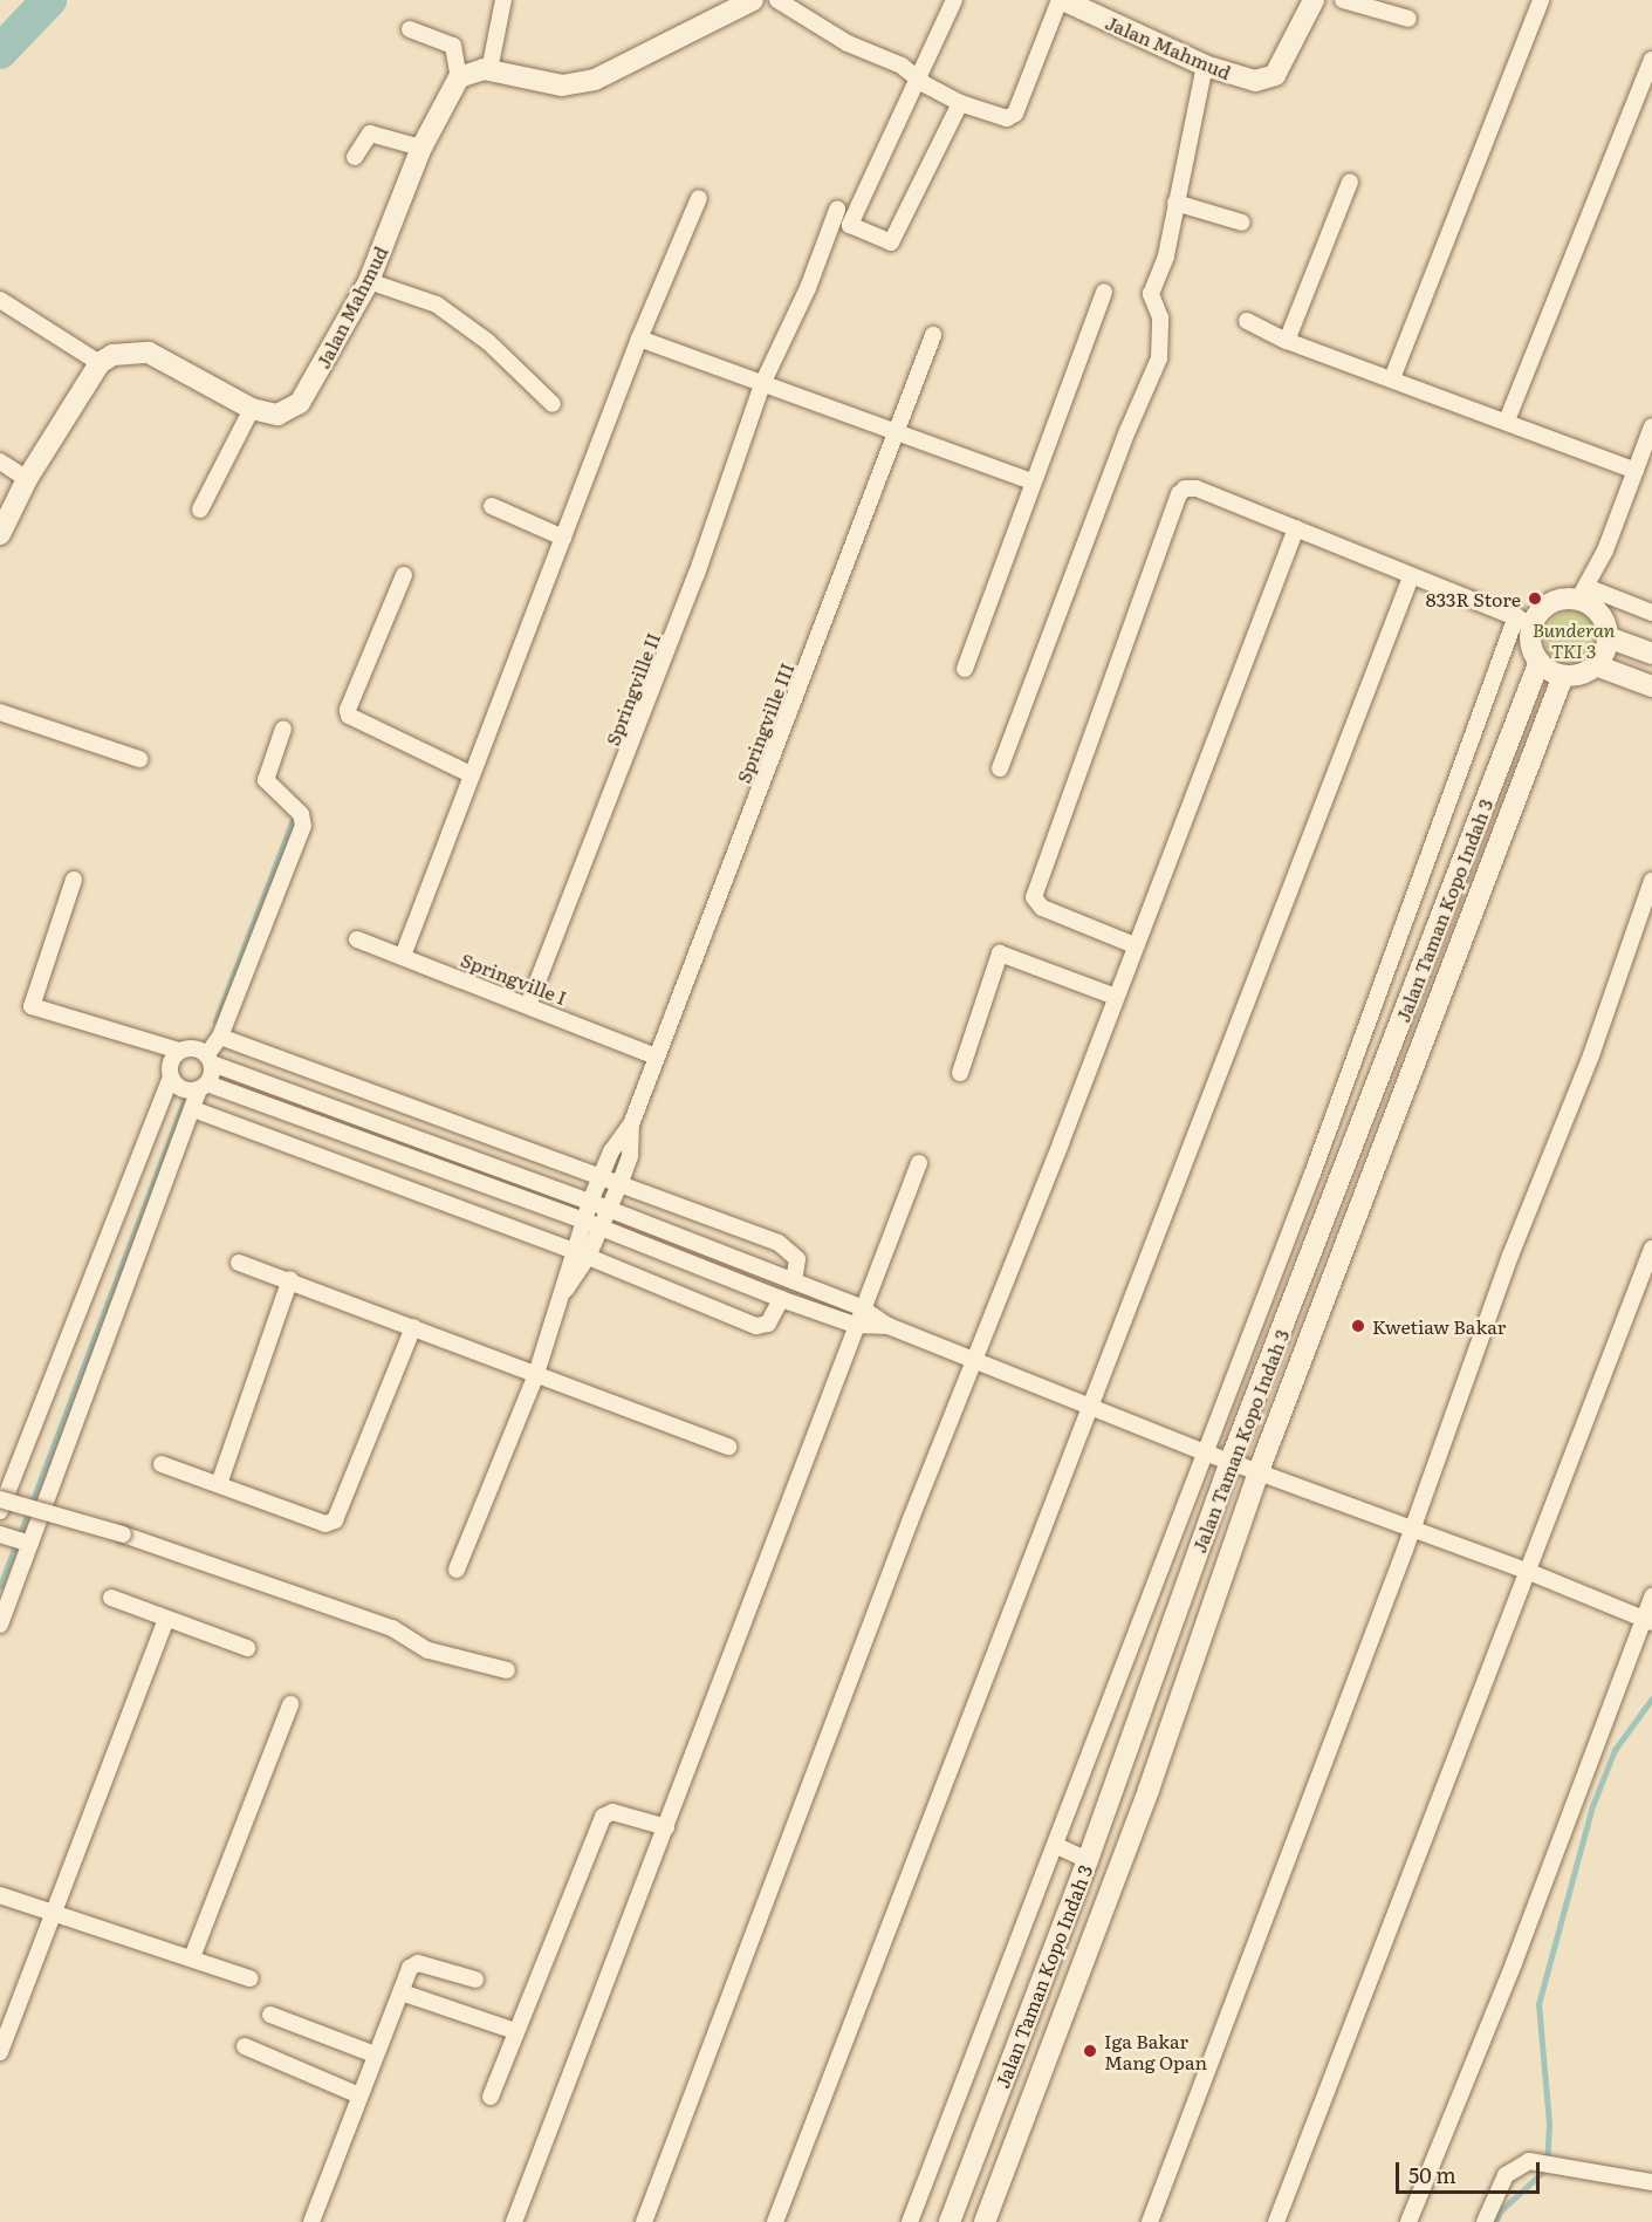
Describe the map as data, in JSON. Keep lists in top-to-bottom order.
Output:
{
  "streets": {
    "main road": ["Jalan Mahmud", "Jalan Taman Kopo Indah 3"],
    "street": ["Springville II", "Springville III", "Springville I"]
  },
  "crossings": [
    ["Springville II", "Springville I"],
    ["Springville III", "Springville I"]
  ],
  "parks": ["Bunderan TKI 3"],
  "places": ["833R Store", "Kwetiaw Bakar", "Iga Bakar Mang Opan"],
  "scale_bar": "50 m"
}
